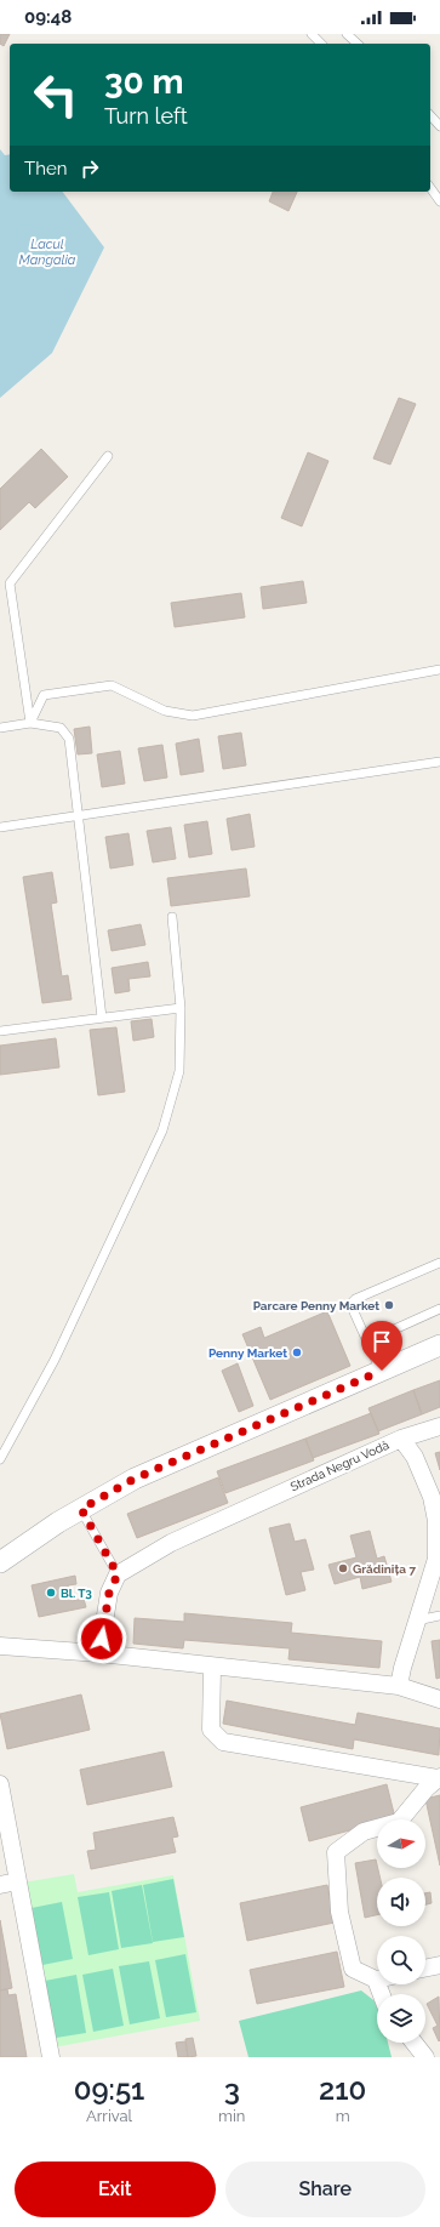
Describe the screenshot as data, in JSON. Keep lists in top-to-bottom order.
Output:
{
  "streets": {
    "street": ["Strada Negru Vodă"]
  },
  "water": ["Lacul Mangalia"],
  "places": [
    "Parcare Penny Market",
    "Penny Market",
    "Grădinița 7",
    "Bl. T3"
  ],
  "north": "right",
  "page": {
    "status": "09:48",
    "turn": ["30 m", "Turn left"],
    "then": "Then",
    "eta": [
      "09:51",
      "Arrival",
      "3",
      "min",
      "210",
      "m"
    ],
    "buttons": ["Exit", "Share"]
  }
}
